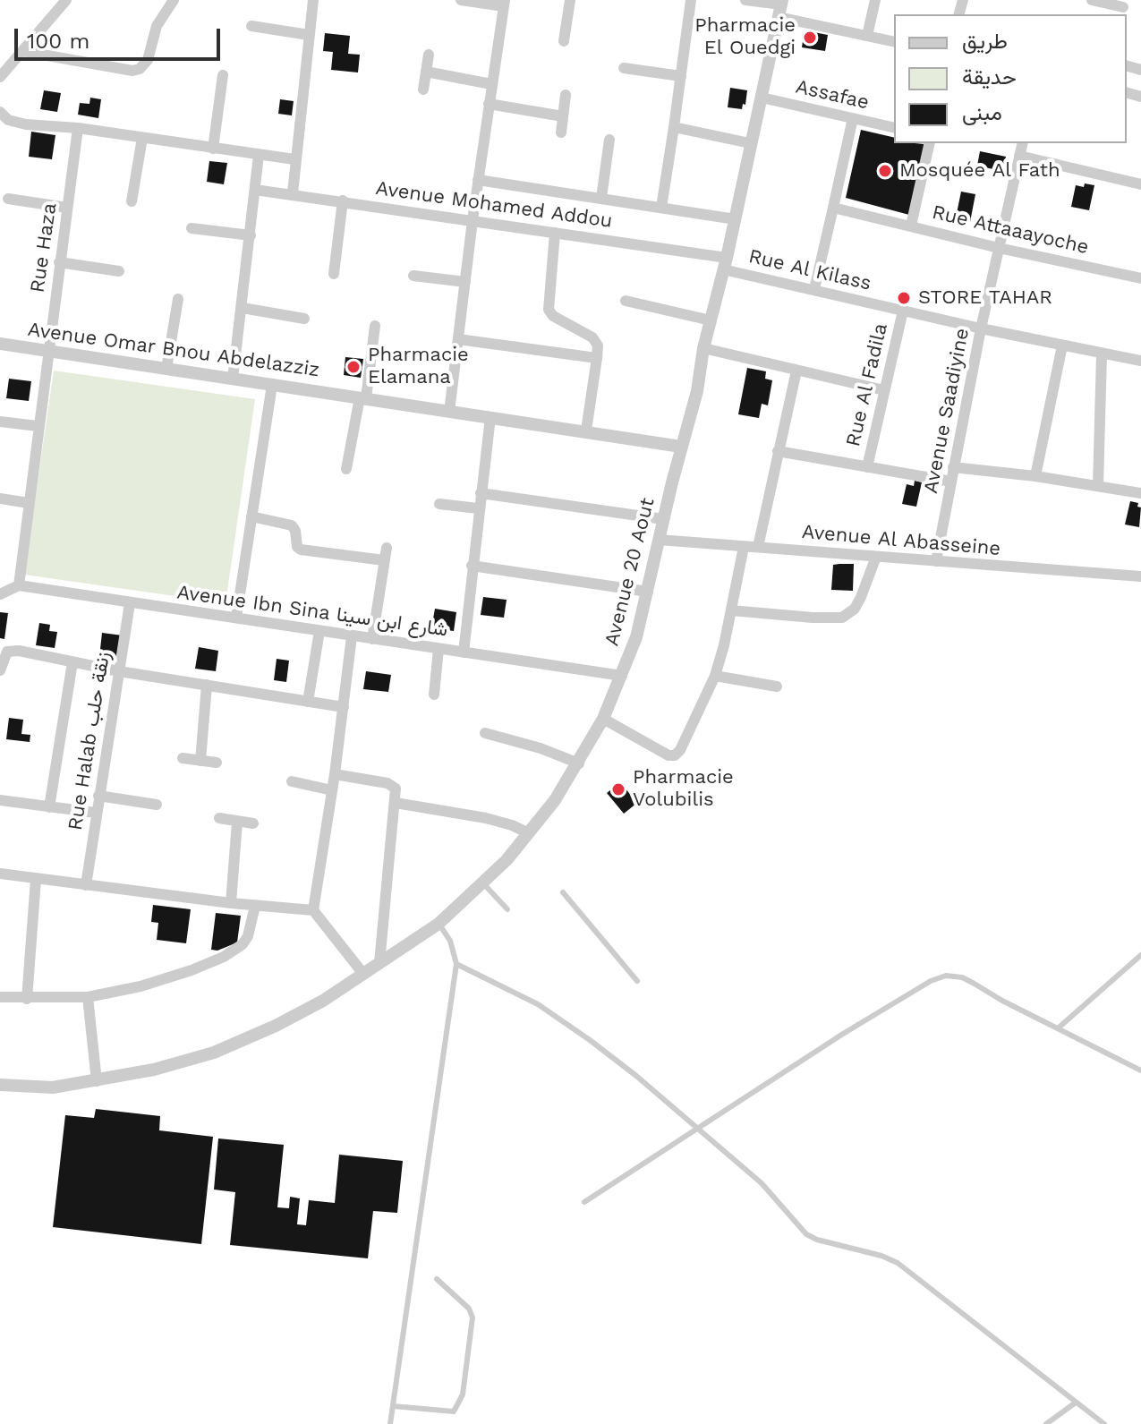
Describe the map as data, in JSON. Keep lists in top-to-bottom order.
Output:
{
  "streets": {
    "street": [
      "Assafae",
      "Avenue Mohamed Addou",
      "Rue Attaaayoche",
      "Rue Haza",
      "Rue Al Kilass",
      "Avenue Omar Bnou Abdelazziz",
      "Rue Al Fadila",
      "Avenue Saadiyine",
      "Avenue Al Abasseine",
      "Avenue 20 Aout",
      "Avenue Ibn Sina شارع ابن سينا",
      "Rue Halab زنقة حلب"
    ]
  },
  "crossings": [
    ["Assafae", "Avenue 20 Aout"],
    ["Avenue Mohamed Addou", "Rue Al Kilass"],
    ["Avenue Mohamed Addou", "Avenue 20 Aout"],
    ["Rue Attaaayoche", "Avenue Saadiyine"],
    ["Rue Haza", "Avenue Omar Bnou Abdelazziz"],
    ["Rue Haza", "Avenue Ibn Sina شارع ابن سينا"],
    ["Rue Al Kilass", "Rue Al Fadila"],
    ["Rue Al Kilass", "Avenue Saadiyine"],
    ["Rue Al Kilass", "Avenue 20 Aout"],
    ["Avenue Omar Bnou Abdelazziz", "Avenue 20 Aout"],
    ["Avenue Saadiyine", "Avenue Al Abasseine"],
    ["Avenue Al Abasseine", "Avenue 20 Aout"],
    ["Avenue 20 Aout", "Avenue Ibn Sina شارع ابن سينا"],
    ["Avenue Ibn Sina شارع ابن سينا", "Rue Halab زنقة حلب"]
  ],
  "places": [
    "Pharmacie El Ouedgi",
    "Mosquée Al Fath",
    "STORE TAHAR",
    "Pharmacie Elamana",
    "Pharmacie Volubilis"
  ],
  "legend": ["طريق", "حديقة", "مبنى"],
  "scale_bar": "100 m"
}
